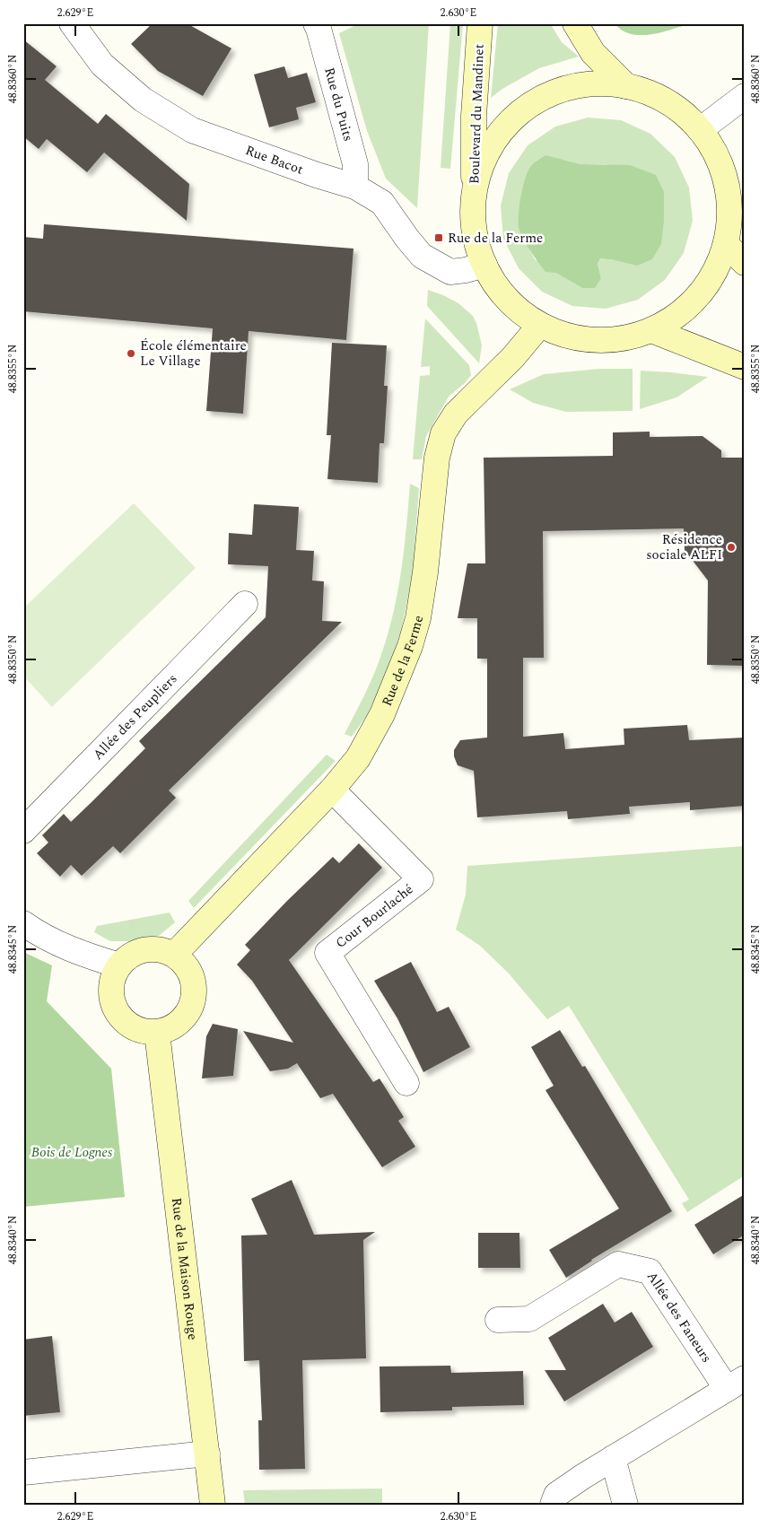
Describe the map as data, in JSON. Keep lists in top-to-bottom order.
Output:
{
  "streets": {
    "street": [
      "Rue du Puits",
      "Boulevard du Mandinet",
      "Rue Bacot",
      "Rue de la Ferme",
      "Allée des Peupliers",
      "Cour Bourlaché",
      "Rue de la Maison Rouge",
      "Allée des Faneurs"
    ]
  },
  "crossings": [
    ["Rue du Puits", "Rue Bacot"],
    ["Rue de la Ferme", "Cour Bourlaché"],
    ["Rue de la Ferme", "Rue de la Maison Rouge"]
  ],
  "parks": ["Bois de Lognes"],
  "places": {
    "transit": ["Rue de la Ferme"],
    "other": ["École élémentaire Le Village", "Résidence sociale ALFI"]
  },
  "coordinates": [
    "2.629°E",
    "2.630°E",
    "48.8360°N",
    "48.8355°N",
    "48.8350°N",
    "48.8345°N",
    "48.8340°N"
  ]
}
